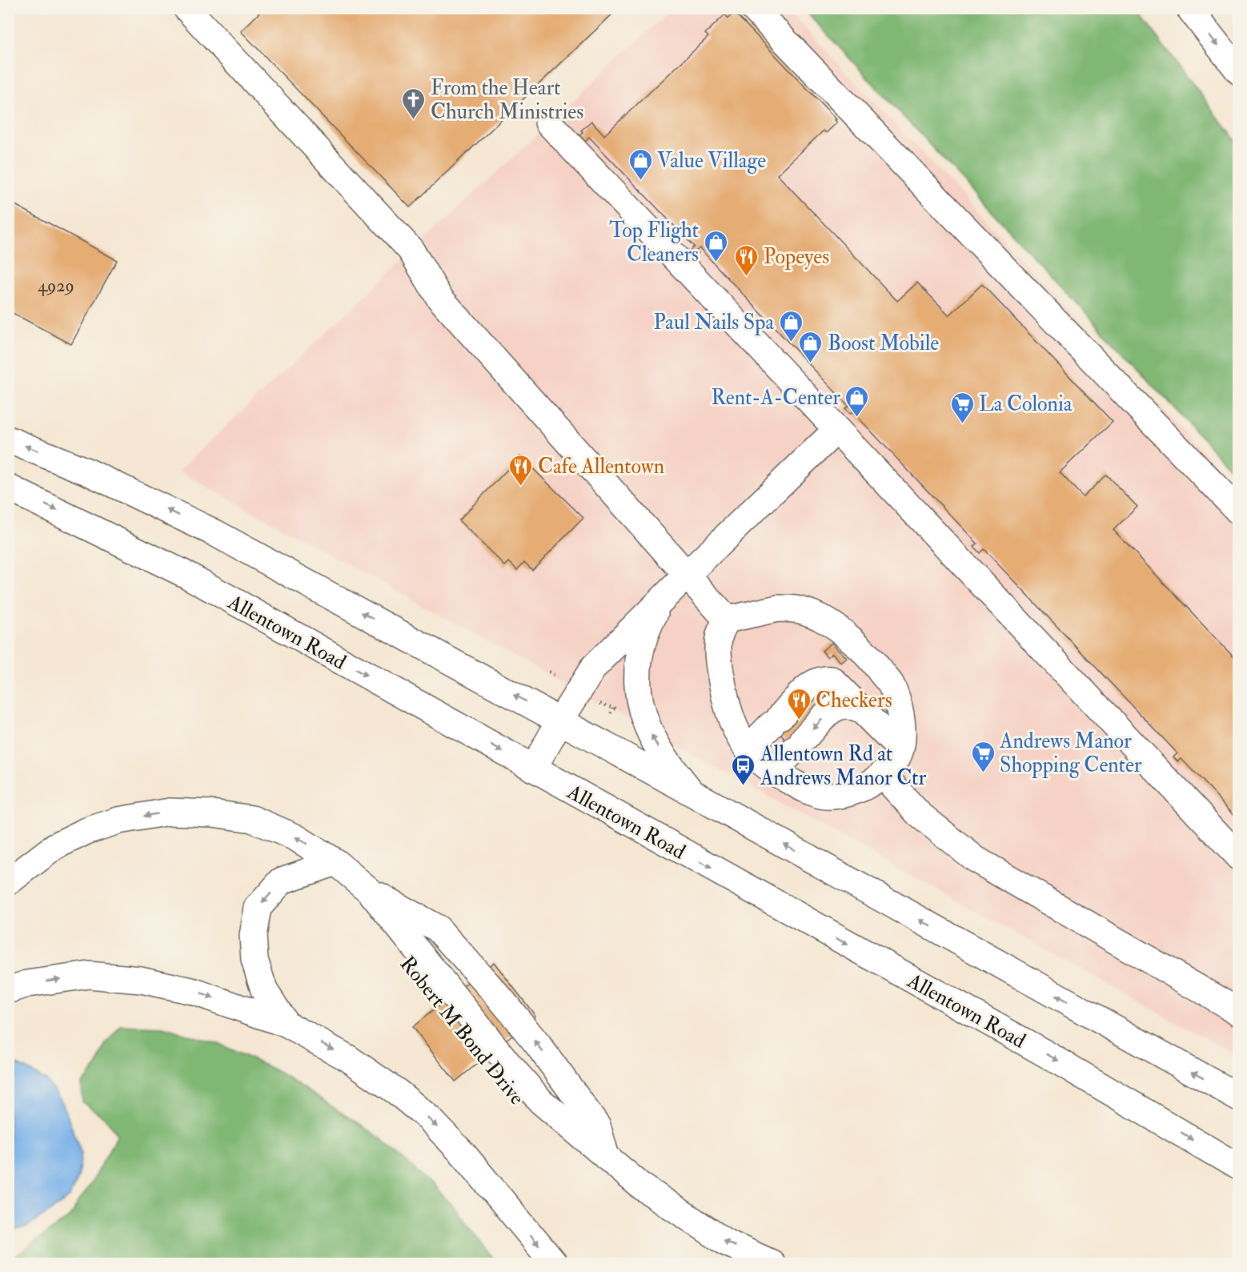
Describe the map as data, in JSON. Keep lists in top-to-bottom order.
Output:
{
  "streets": {
    "main road": ["Allentown Road", "Robert M Bond Drive"]
  },
  "places": {
    "church": ["From the Heart Church Ministries"],
    "shop": [
      "Value Village",
      "Top Flight Cleaners",
      "Paul Nails Spa",
      "Boost Mobile",
      "Rent-A-Center"
    ],
    "restaurant": ["Popeyes", "Cafe Allentown", "Checkers"],
    "supermarket": ["La Colonia", "Andrews Manor Shopping Center"],
    "bus stop": ["Allentown Rd at Andrews Manor Ctr"]
  },
  "house_numbers": ["4929"]
}
